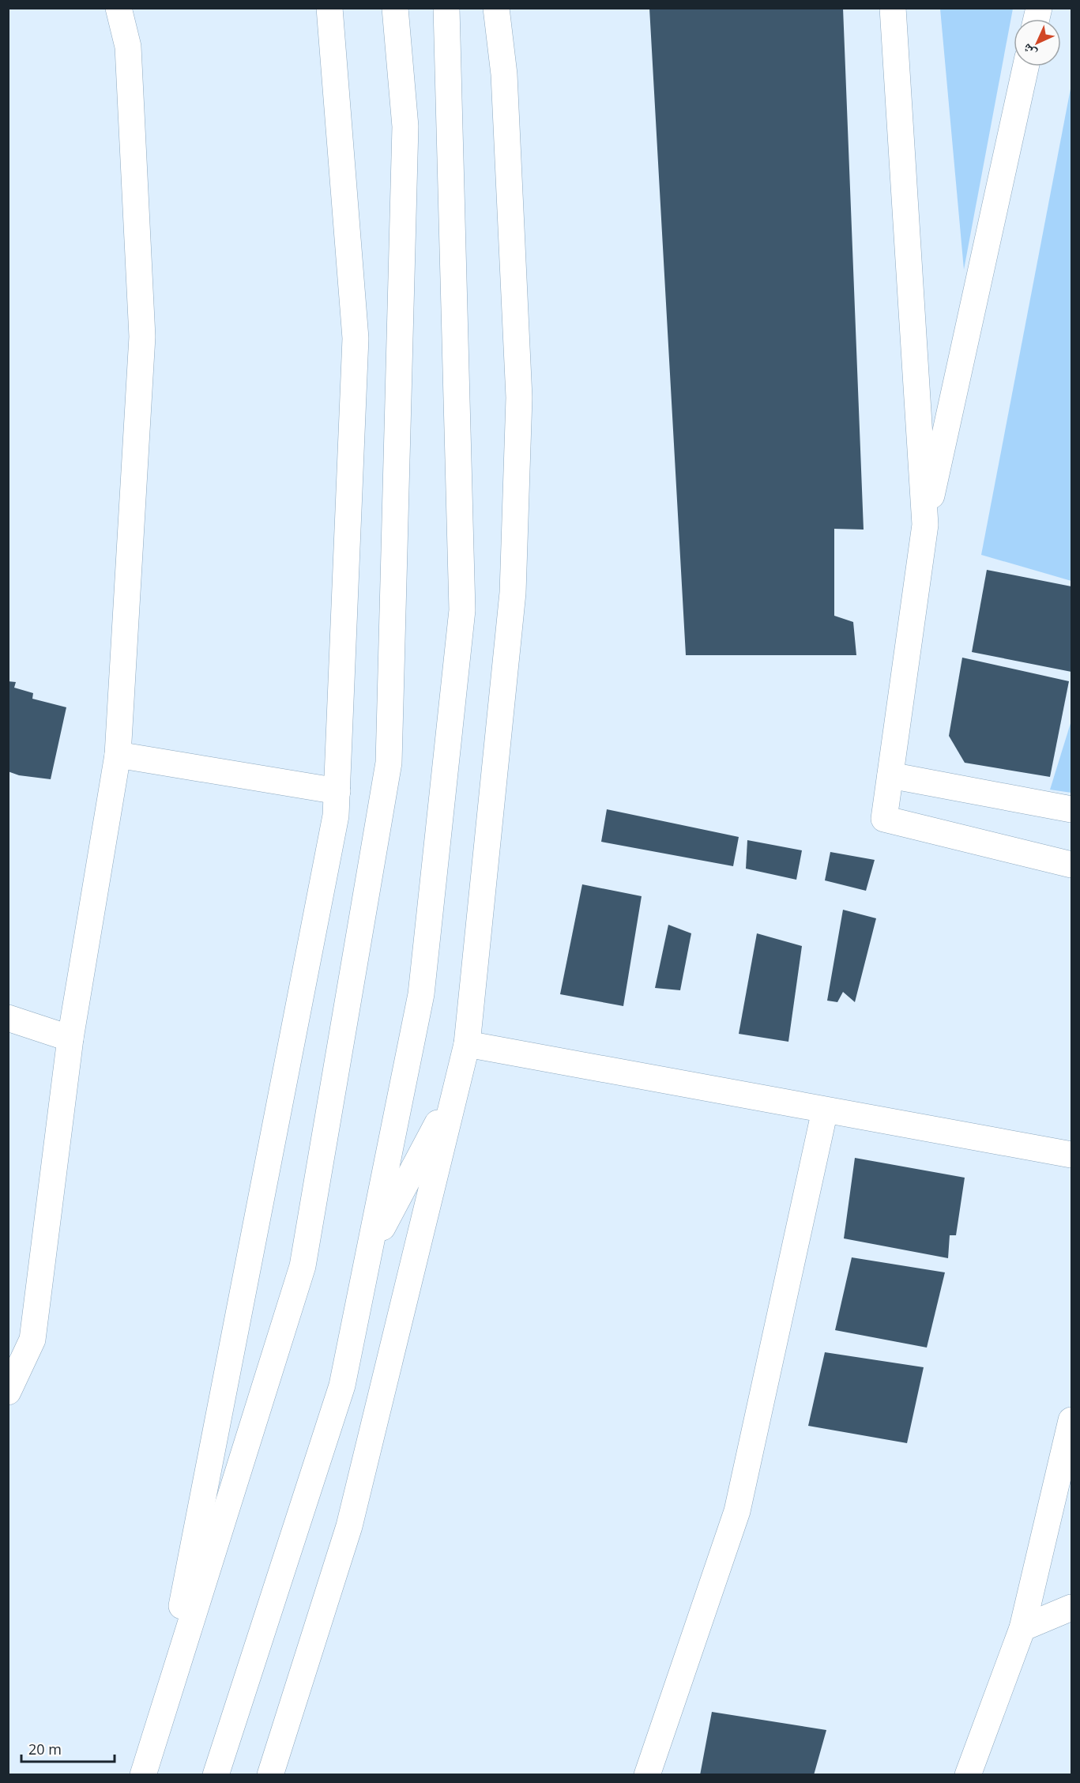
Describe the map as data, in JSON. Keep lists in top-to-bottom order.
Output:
{
  "scale_bar": "20 m",
  "north": "bottom left"
}
